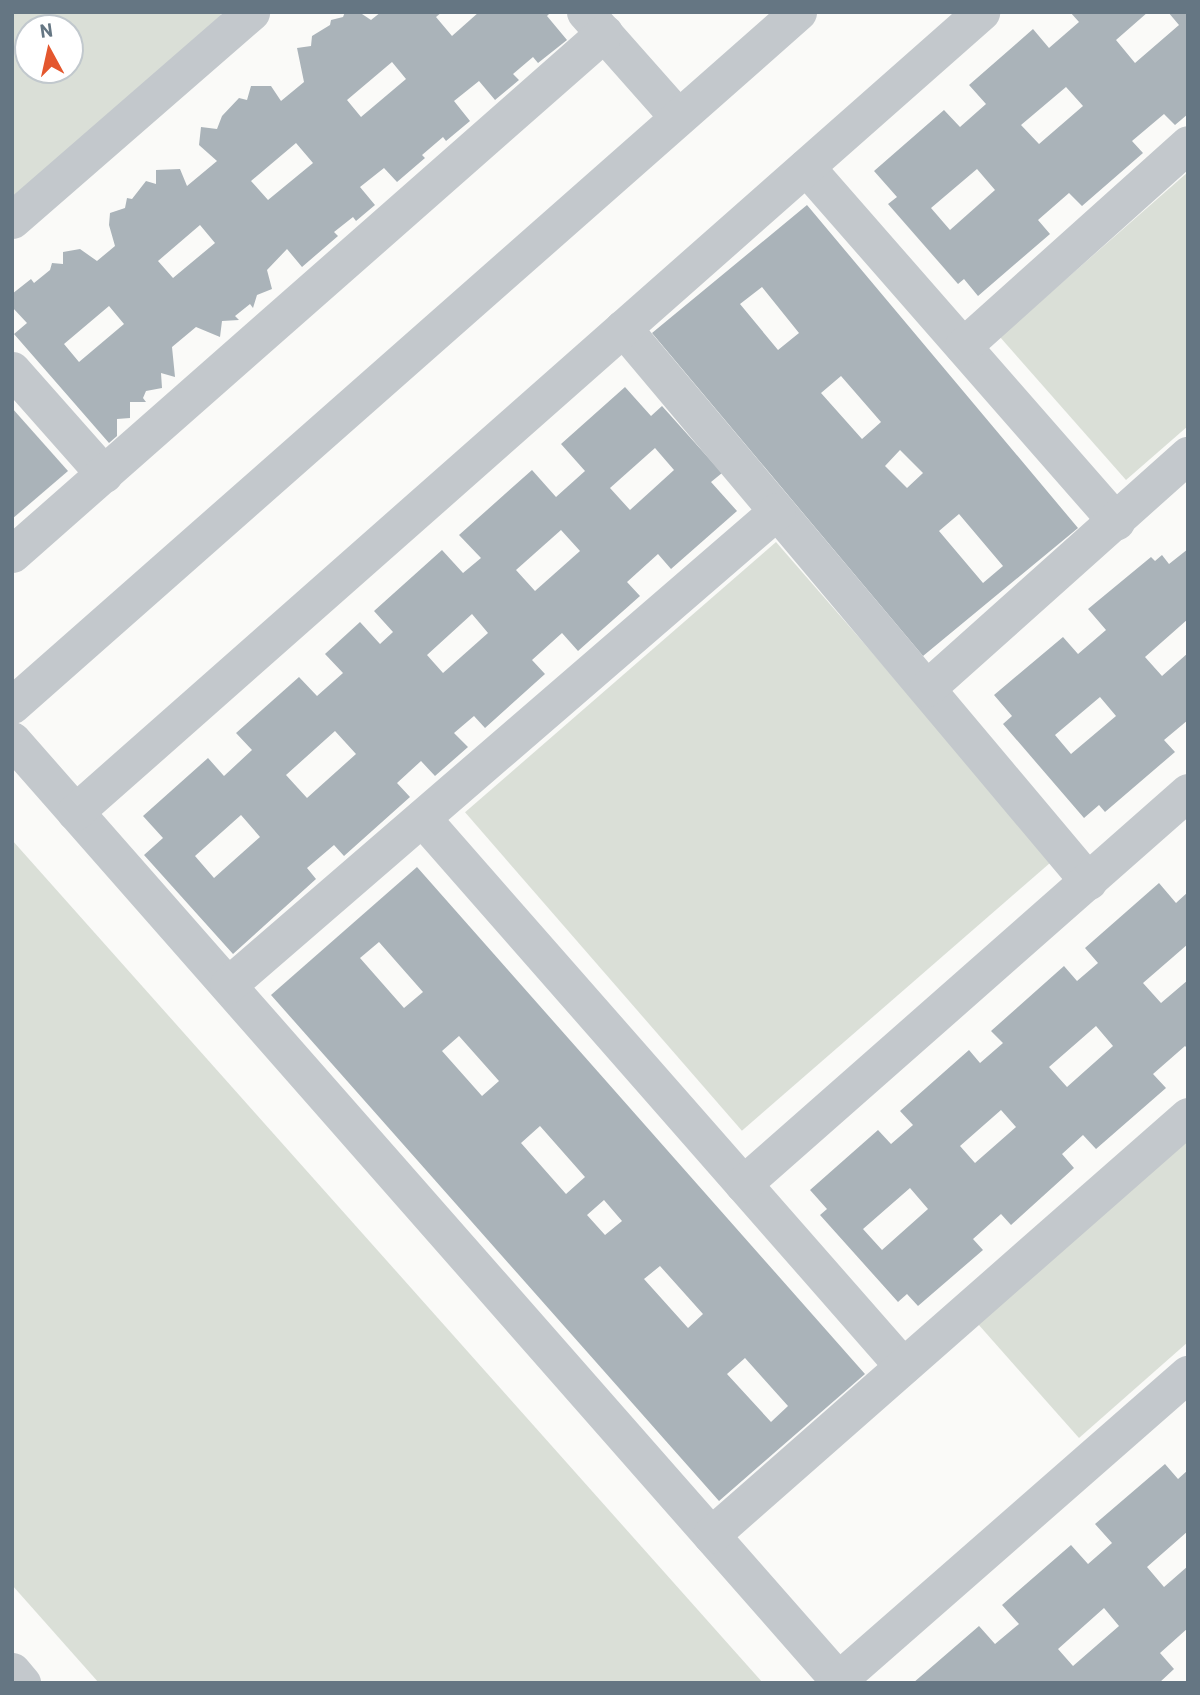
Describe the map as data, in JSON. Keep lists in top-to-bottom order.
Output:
{
  "north": "top"
}
